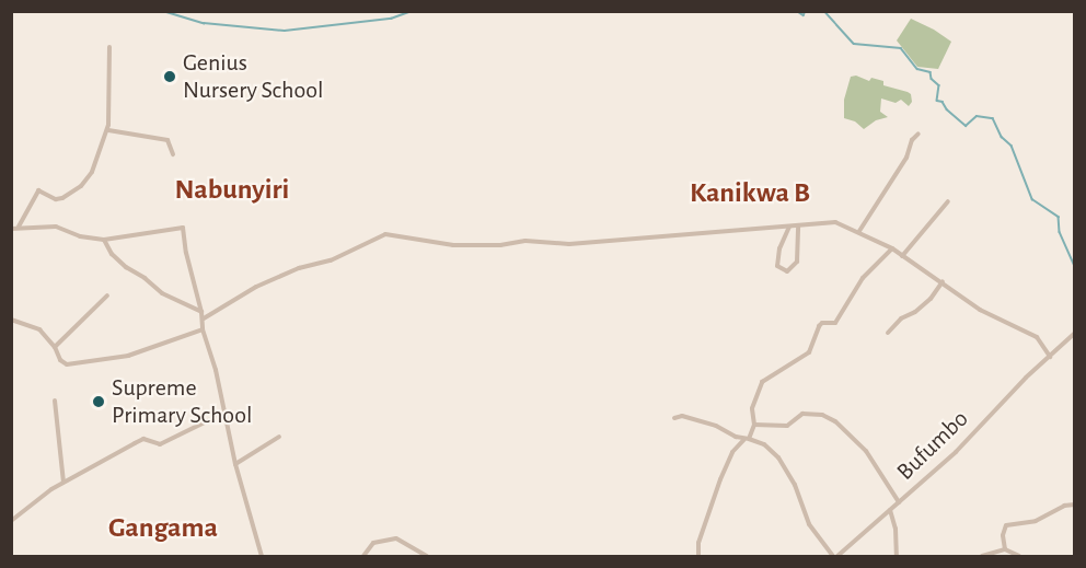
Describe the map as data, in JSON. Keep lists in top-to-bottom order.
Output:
{
  "streets": {
    "street": ["Bufumbo"]
  },
  "districts": ["Nabunyiri", "Kanikwa B", "Gangama"],
  "places": ["Genius Nursery School", "Supreme Primary School"]
}
